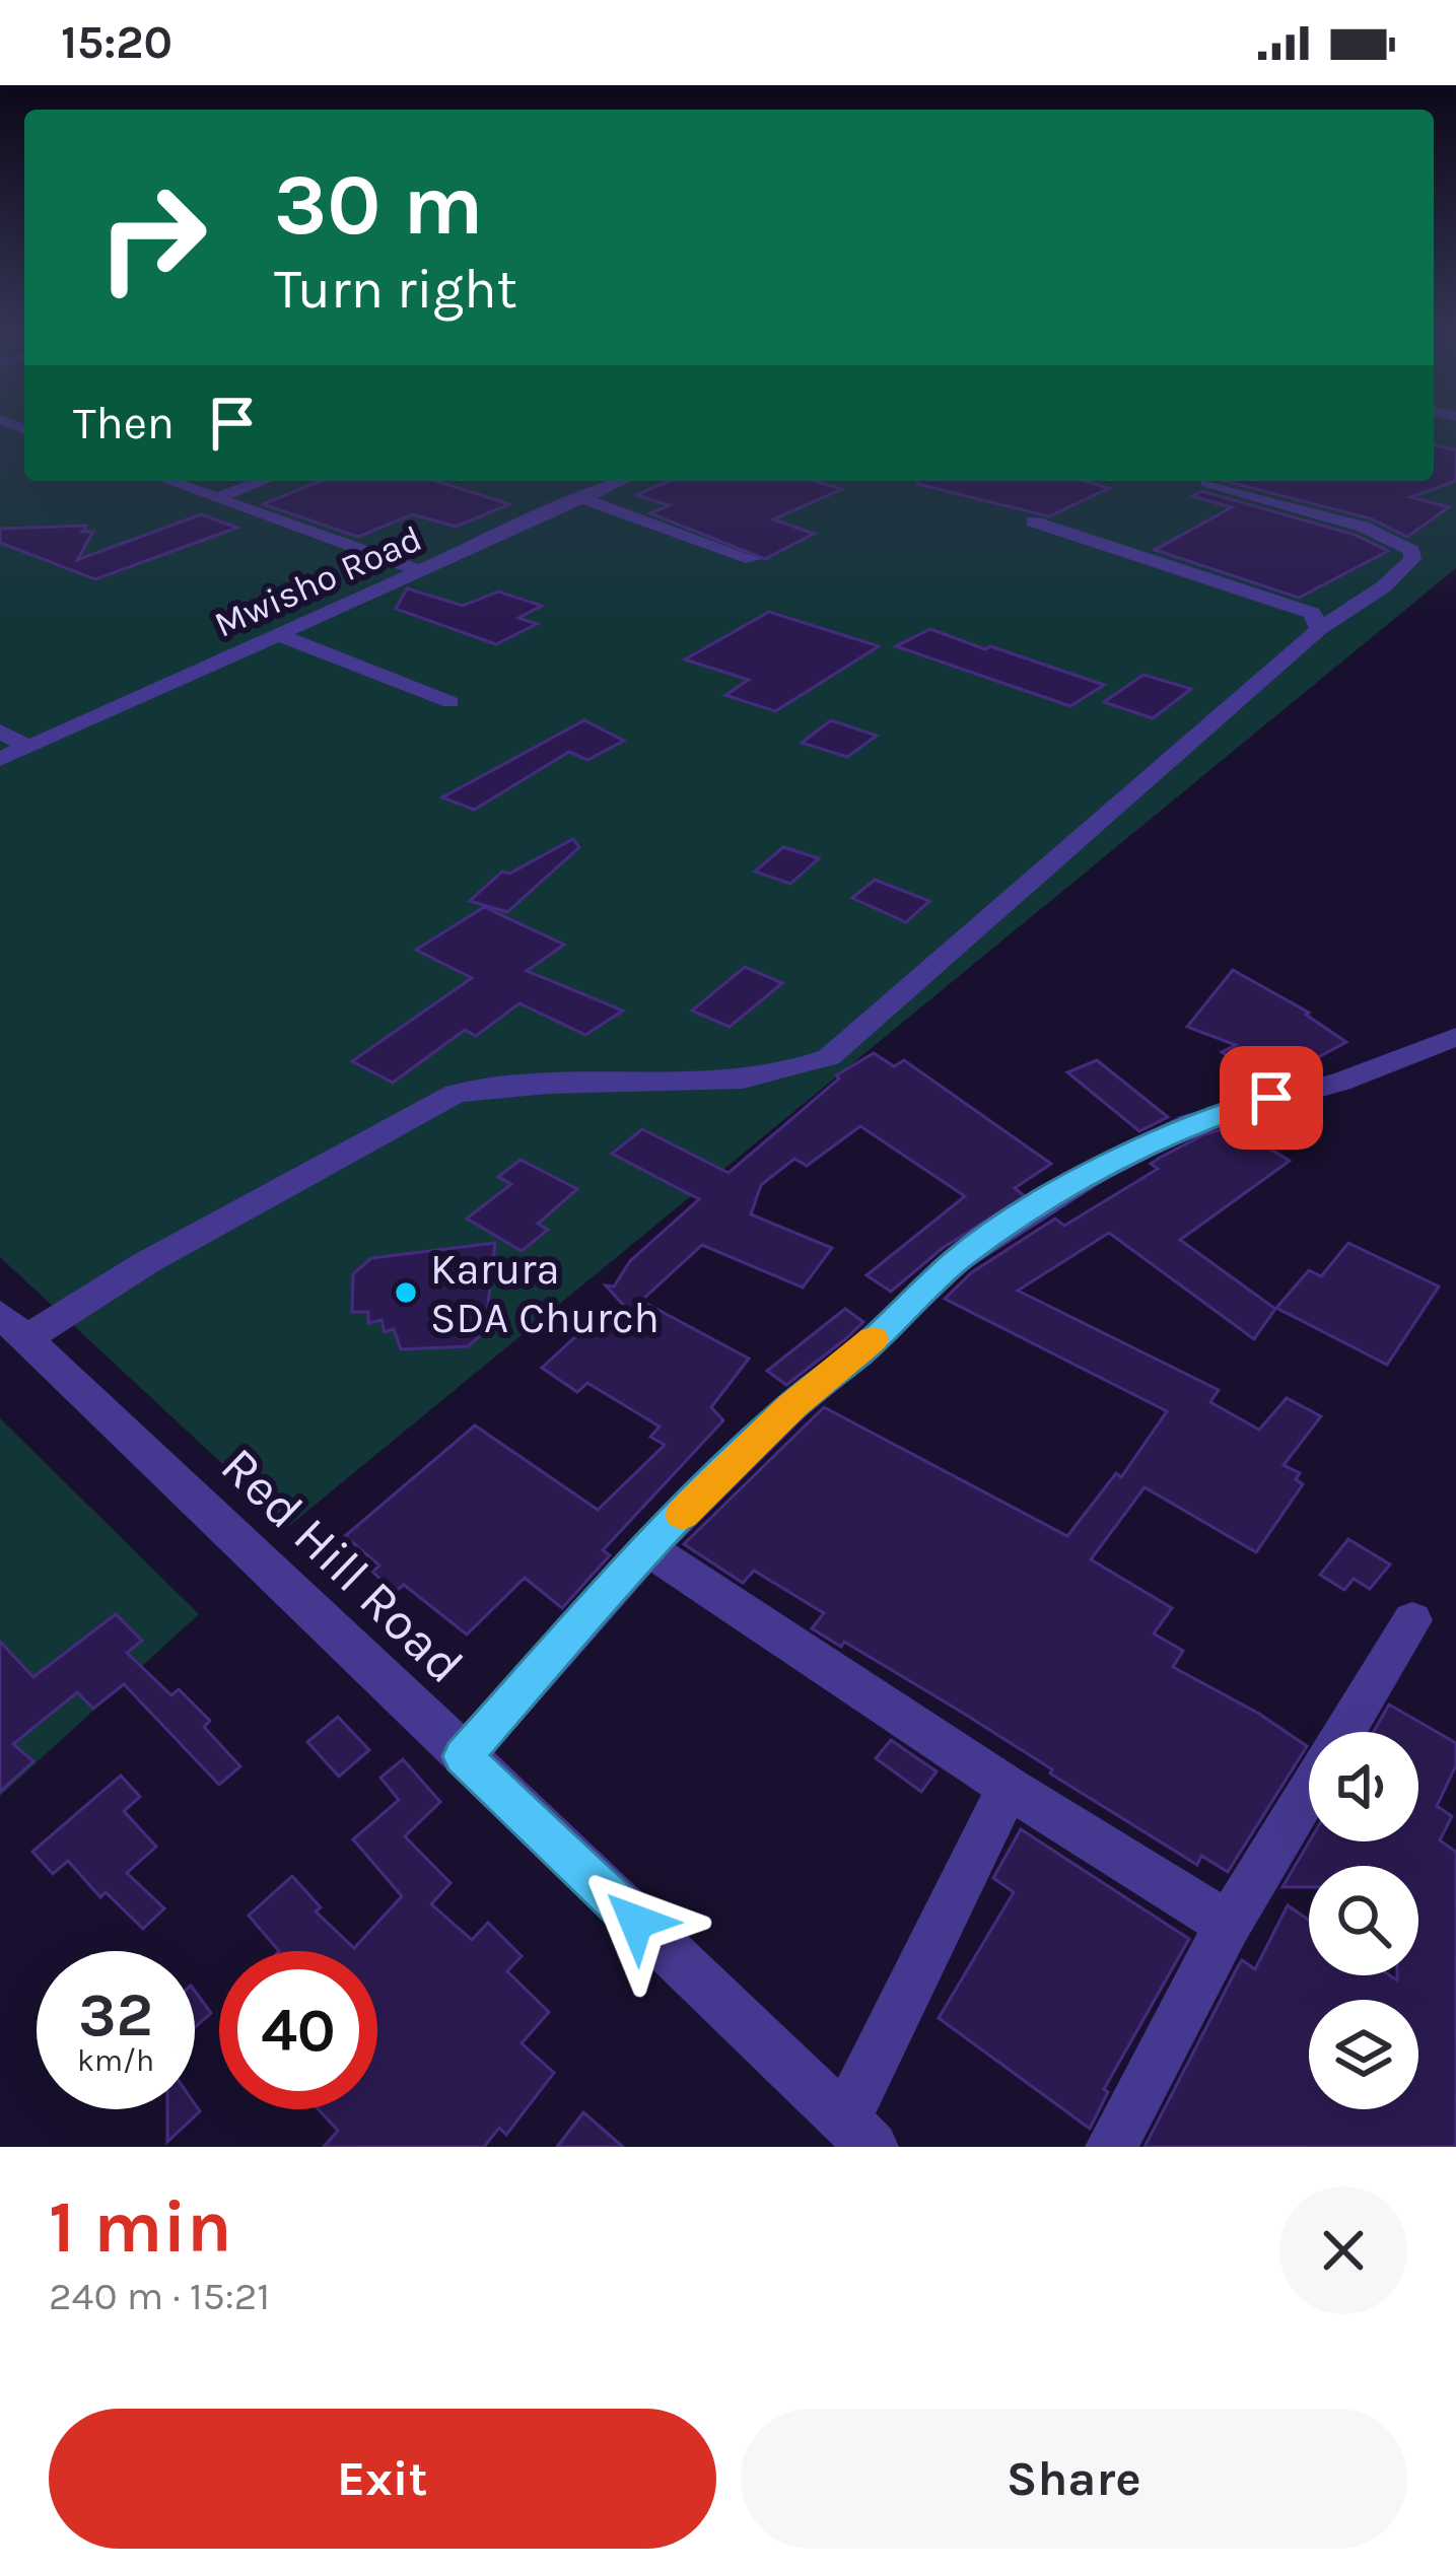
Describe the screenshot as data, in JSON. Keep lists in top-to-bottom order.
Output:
{
  "streets": {
    "street": ["Mwisho Road", "Red Hill Road"]
  },
  "places": ["Karura SDA Church"],
  "page": {
    "status": "15:20",
    "turn": ["30 m", "Turn right"],
    "then": "Then",
    "speed": "32 km/h",
    "limit": "40",
    "heading": ["1 min", "240 m · 15:21"],
    "buttons": ["Exit", "Share"]
  }
}
